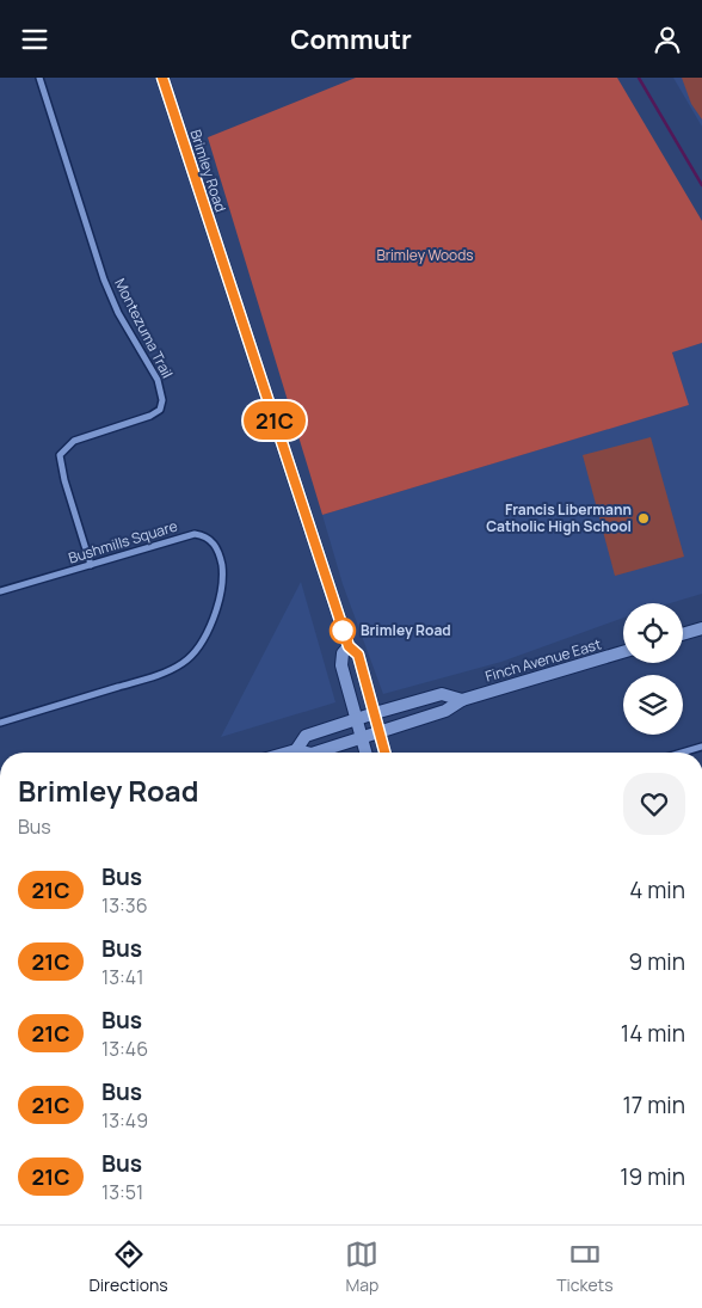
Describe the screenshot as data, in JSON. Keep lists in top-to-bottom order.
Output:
{
  "streets": {
    "main road": ["Brimley Road", "Finch Avenue East"],
    "street": ["Montezuma Trail", "Bushmills Square"]
  },
  "crossings": [
    ["Brimley Road", "Finch Avenue East"],
    ["Montezuma Trail", "Bushmills Square"]
  ],
  "parks": ["Brimley Woods"],
  "places": ["Francis Libermann Catholic High School", "Brimley Road"],
  "lines": ["bus line 21C"],
  "page": {
    "header": "Commutr",
    "on_map": "21C",
    "heading": ["Brimley Road", "Bus"],
    "list": [
      {
        "mark": "21C",
        "name": "Bus",
        "note": "13:36",
        "value": "4 min"
      },
      {
        "mark": "21C",
        "name": "Bus",
        "note": "13:41",
        "value": "9 min"
      },
      {
        "mark": "21C",
        "name": "Bus",
        "note": "13:46",
        "value": "14 min"
      },
      {
        "mark": "21C",
        "name": "Bus",
        "note": "13:49",
        "value": "17 min"
      },
      {
        "mark": "21C",
        "name": "Bus",
        "note": "13:51",
        "value": "19 min"
      }
    ],
    "tabs": ["Directions", "Map", "Tickets"]
  }
}
